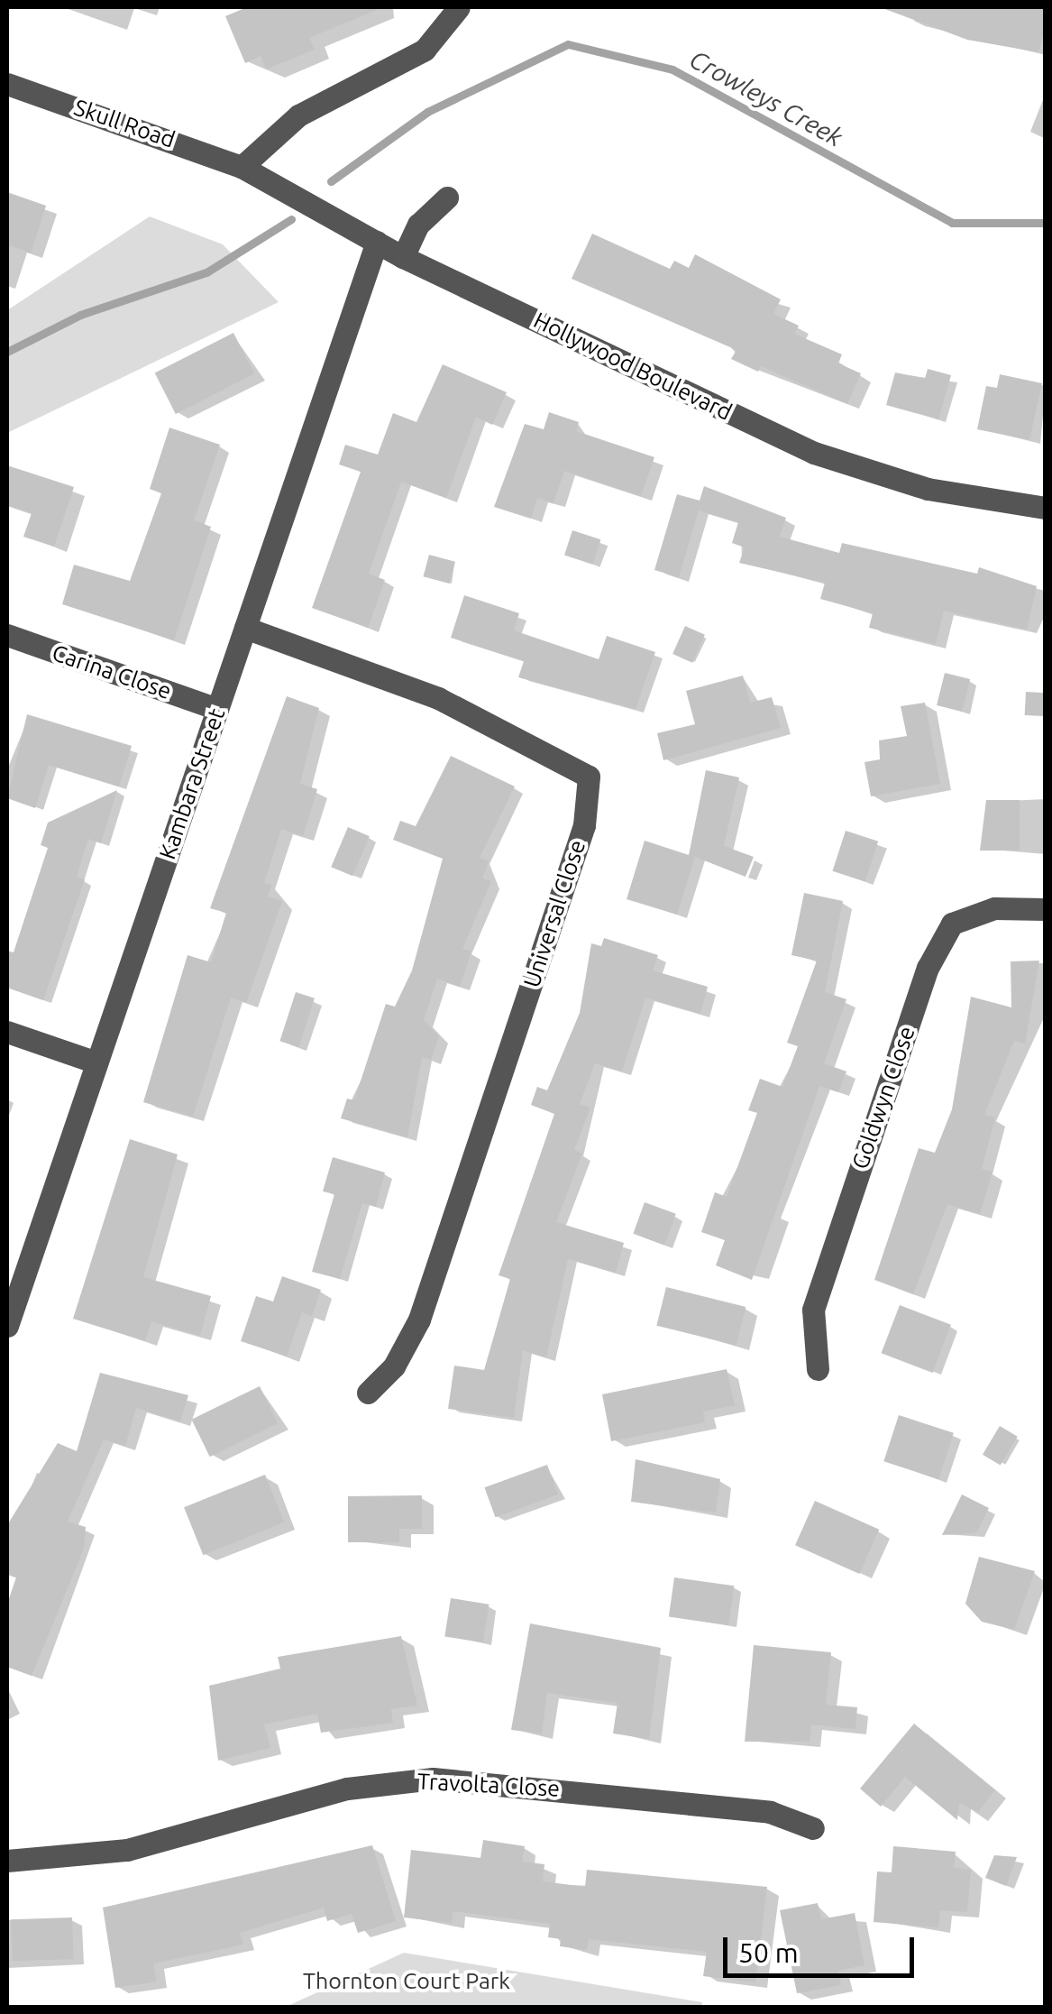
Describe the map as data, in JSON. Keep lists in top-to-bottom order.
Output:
{
  "streets": {
    "street": [
      "Skull Road",
      "Hollywood Boulevard",
      "Carina Close",
      "Kambara Street",
      "Universal Close",
      "Goldwyn Close",
      "Travolta Close"
    ]
  },
  "crossings": [
    ["Skull Road", "Hollywood Boulevard"],
    ["Hollywood Boulevard", "Kambara Street"],
    ["Carina Close", "Kambara Street"],
    ["Kambara Street", "Universal Close"]
  ],
  "water": ["Crowleys Creek"],
  "parks": ["Thornton Court Park"],
  "scale_bar": "50 m"
}
